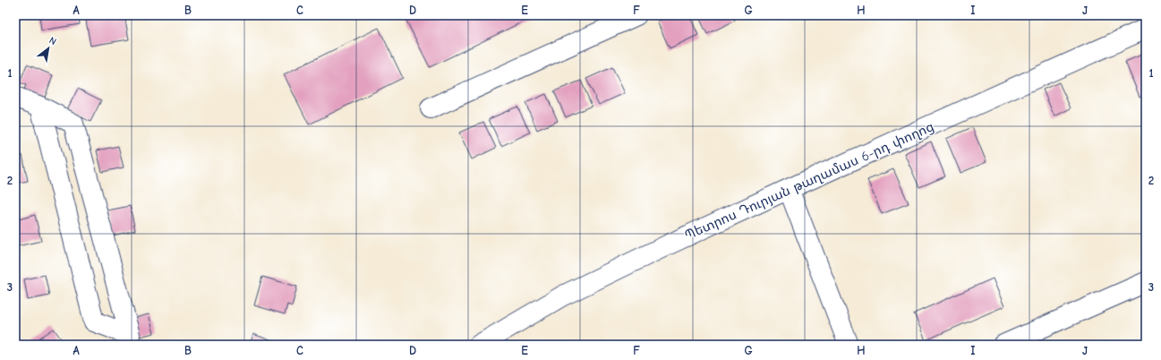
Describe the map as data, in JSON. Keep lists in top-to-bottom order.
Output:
{
  "streets": {
    "street": ["Պետրոս Դուրյան թաղամաս 6-րդ փողոց"]
  },
  "north": "top right",
  "grid": {
    "columns": [
      "A",
      "B",
      "C",
      "D",
      "E",
      "F",
      "G",
      "H",
      "I",
      "J"
    ],
    "rows": ["1", "2", "3"]
  }
}
